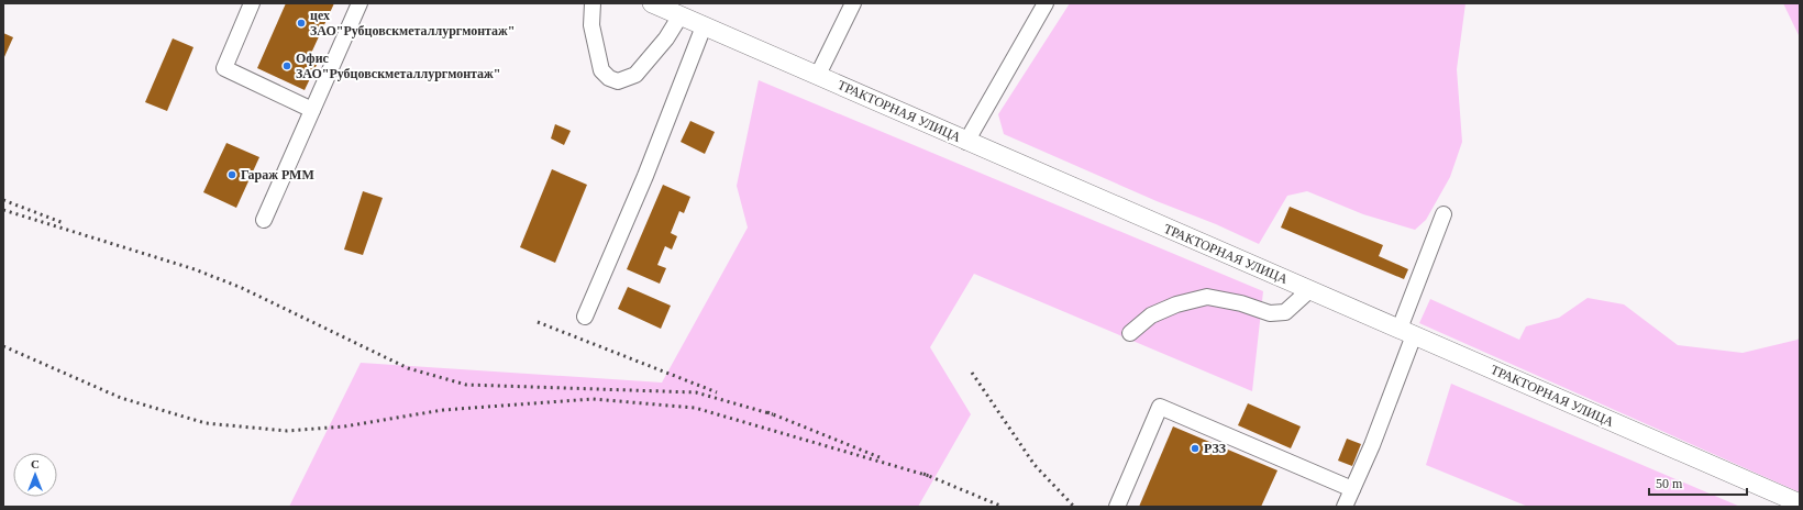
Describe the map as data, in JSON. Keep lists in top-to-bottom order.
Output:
{
  "streets": {
    "main road": ["ТРАКТОРНАЯ УЛИЦА"]
  },
  "places": [
    "цех ЗАО\"Рубцовскметаллургмонтаж\"",
    "Офис ЗАО\"Рубцовскметаллургмонтаж\"",
    "Гараж РММ",
    "РЗЗ"
  ],
  "scale_bar": "50 m",
  "north": "top"
}
